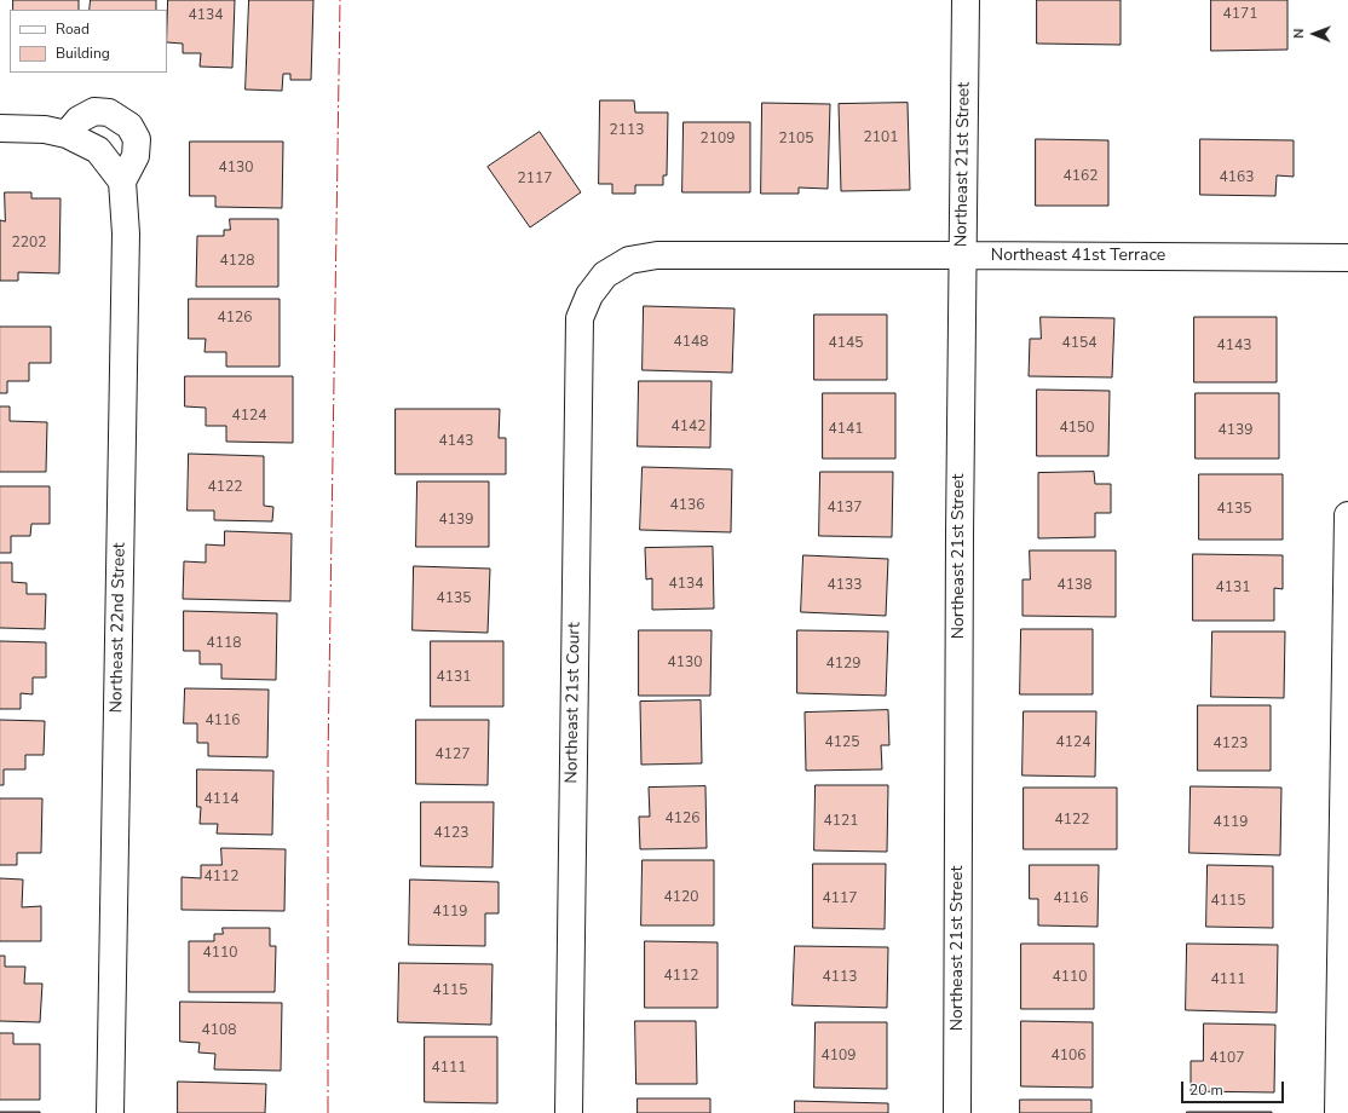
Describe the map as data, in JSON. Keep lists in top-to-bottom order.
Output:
{
  "streets": {
    "street": [
      "Northeast 21st Street",
      "Northeast 41st Terrace",
      "Northeast 22nd Street",
      "Northeast 21st Court"
    ]
  },
  "crossings": [
    ["Northeast 21st Street", "Northeast 41st Terrace"],
    ["Northeast 41st Terrace", "Northeast 21st Court"]
  ],
  "house_numbers": [
    "4171",
    "4134",
    "2113",
    "2101",
    "2109",
    "2105",
    "4130",
    "4162",
    "4163",
    "2117",
    "2202",
    "4128",
    "4126",
    "4148",
    "4145",
    "4154",
    "4143",
    "4124",
    "4142",
    "4150",
    "4141",
    "4139",
    "4143",
    "4122",
    "4136",
    "4137",
    "4135",
    "4139",
    "4134",
    "4133",
    "4138",
    "4131",
    "4135",
    "4118",
    "4130",
    "4129",
    "4131",
    "4116",
    "4125",
    "4124",
    "4123",
    "4127",
    "4114",
    "4126",
    "4122",
    "4121",
    "4119",
    "4123",
    "4112",
    "4120",
    "4117",
    "4116",
    "4115",
    "4119",
    "4110",
    "4112",
    "4113",
    "4110",
    "4111",
    "4115",
    "4108",
    "4109",
    "4106",
    "4107",
    "4111"
  ],
  "legend": ["Road", "Building"],
  "scale_bar": "20 m",
  "north": "left"
}
